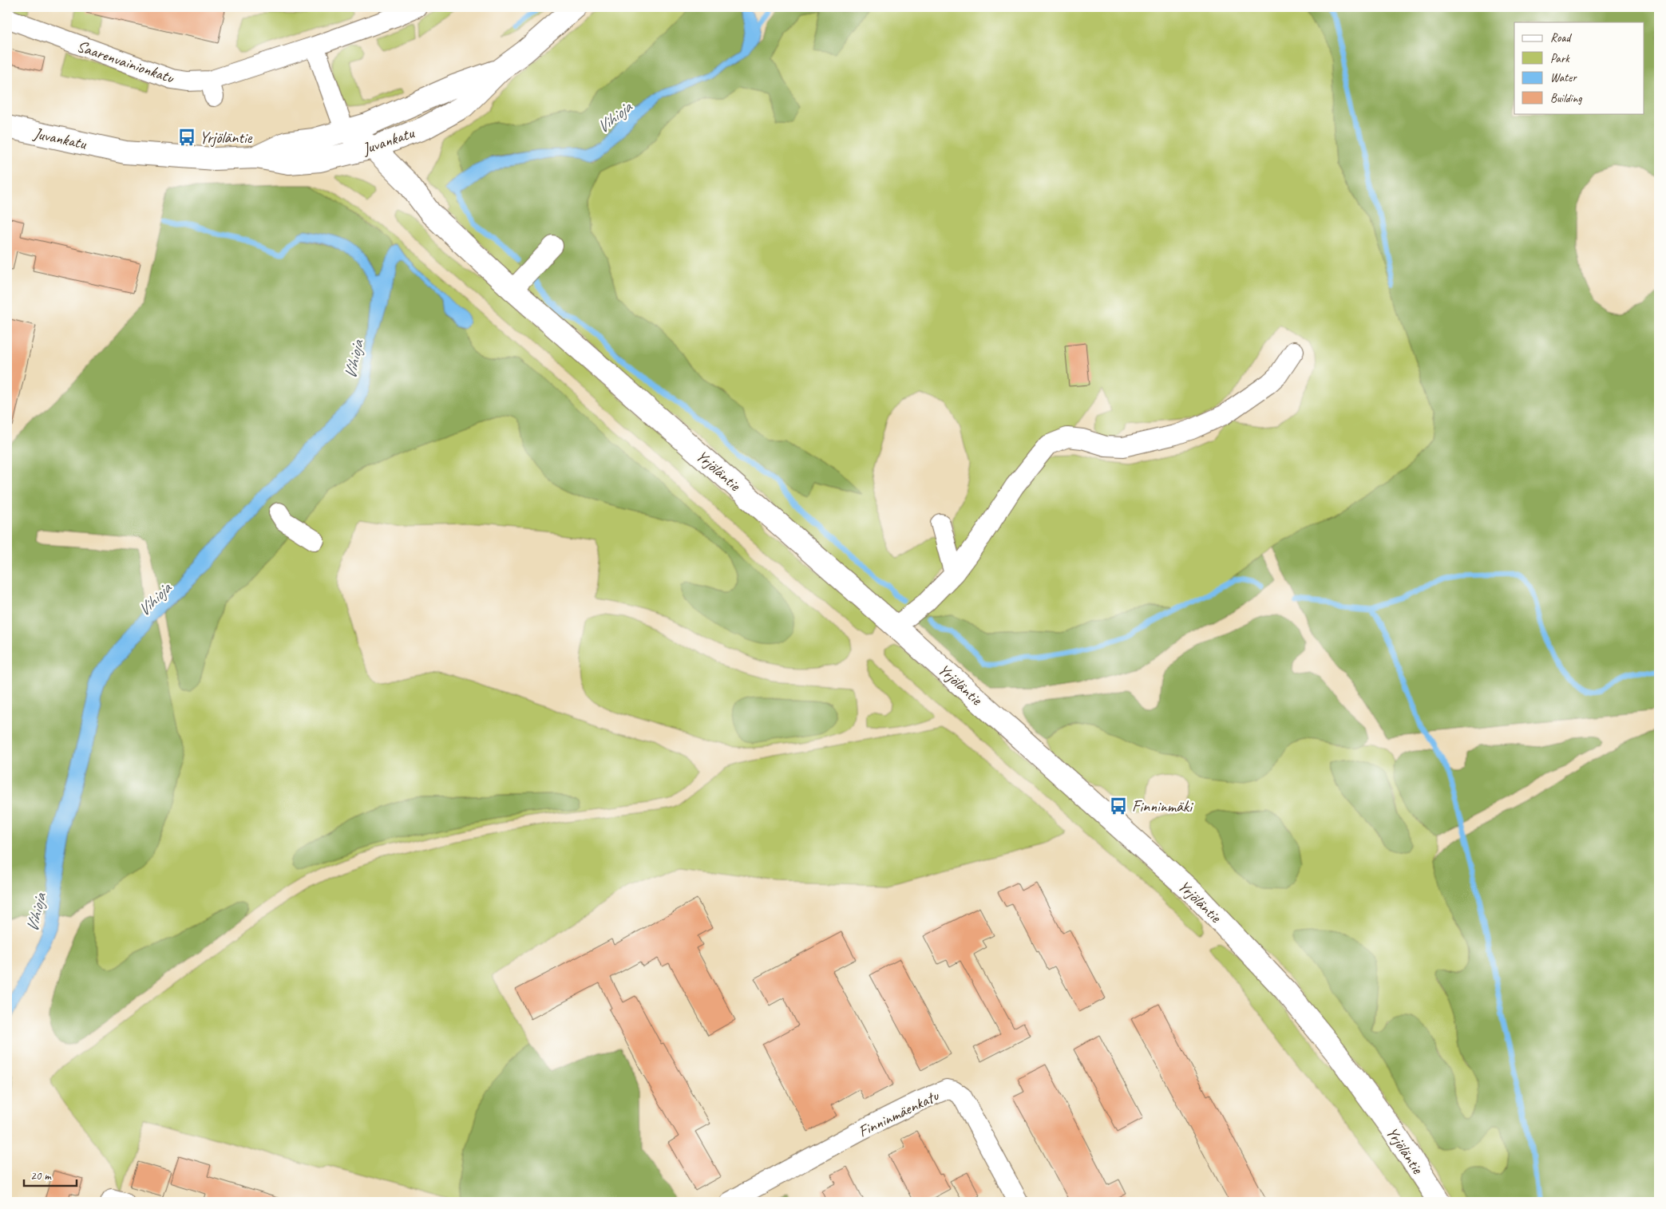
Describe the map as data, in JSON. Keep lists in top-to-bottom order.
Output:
{
  "streets": {
    "main road": ["Juvankatu", "Yrjöläntie"],
    "street": ["Saarenvainionkatu", "Finninmäenkatu"]
  },
  "crossings": [
    ["Juvankatu", "Yrjöläntie"]
  ],
  "water": ["Vihioja"],
  "places": {
    "bus stop": ["Yrjöläntie", "Finninmäki"]
  },
  "legend": [
    "Road",
    "Park",
    "Water",
    "Building"
  ],
  "scale_bar": "20 m"
}
